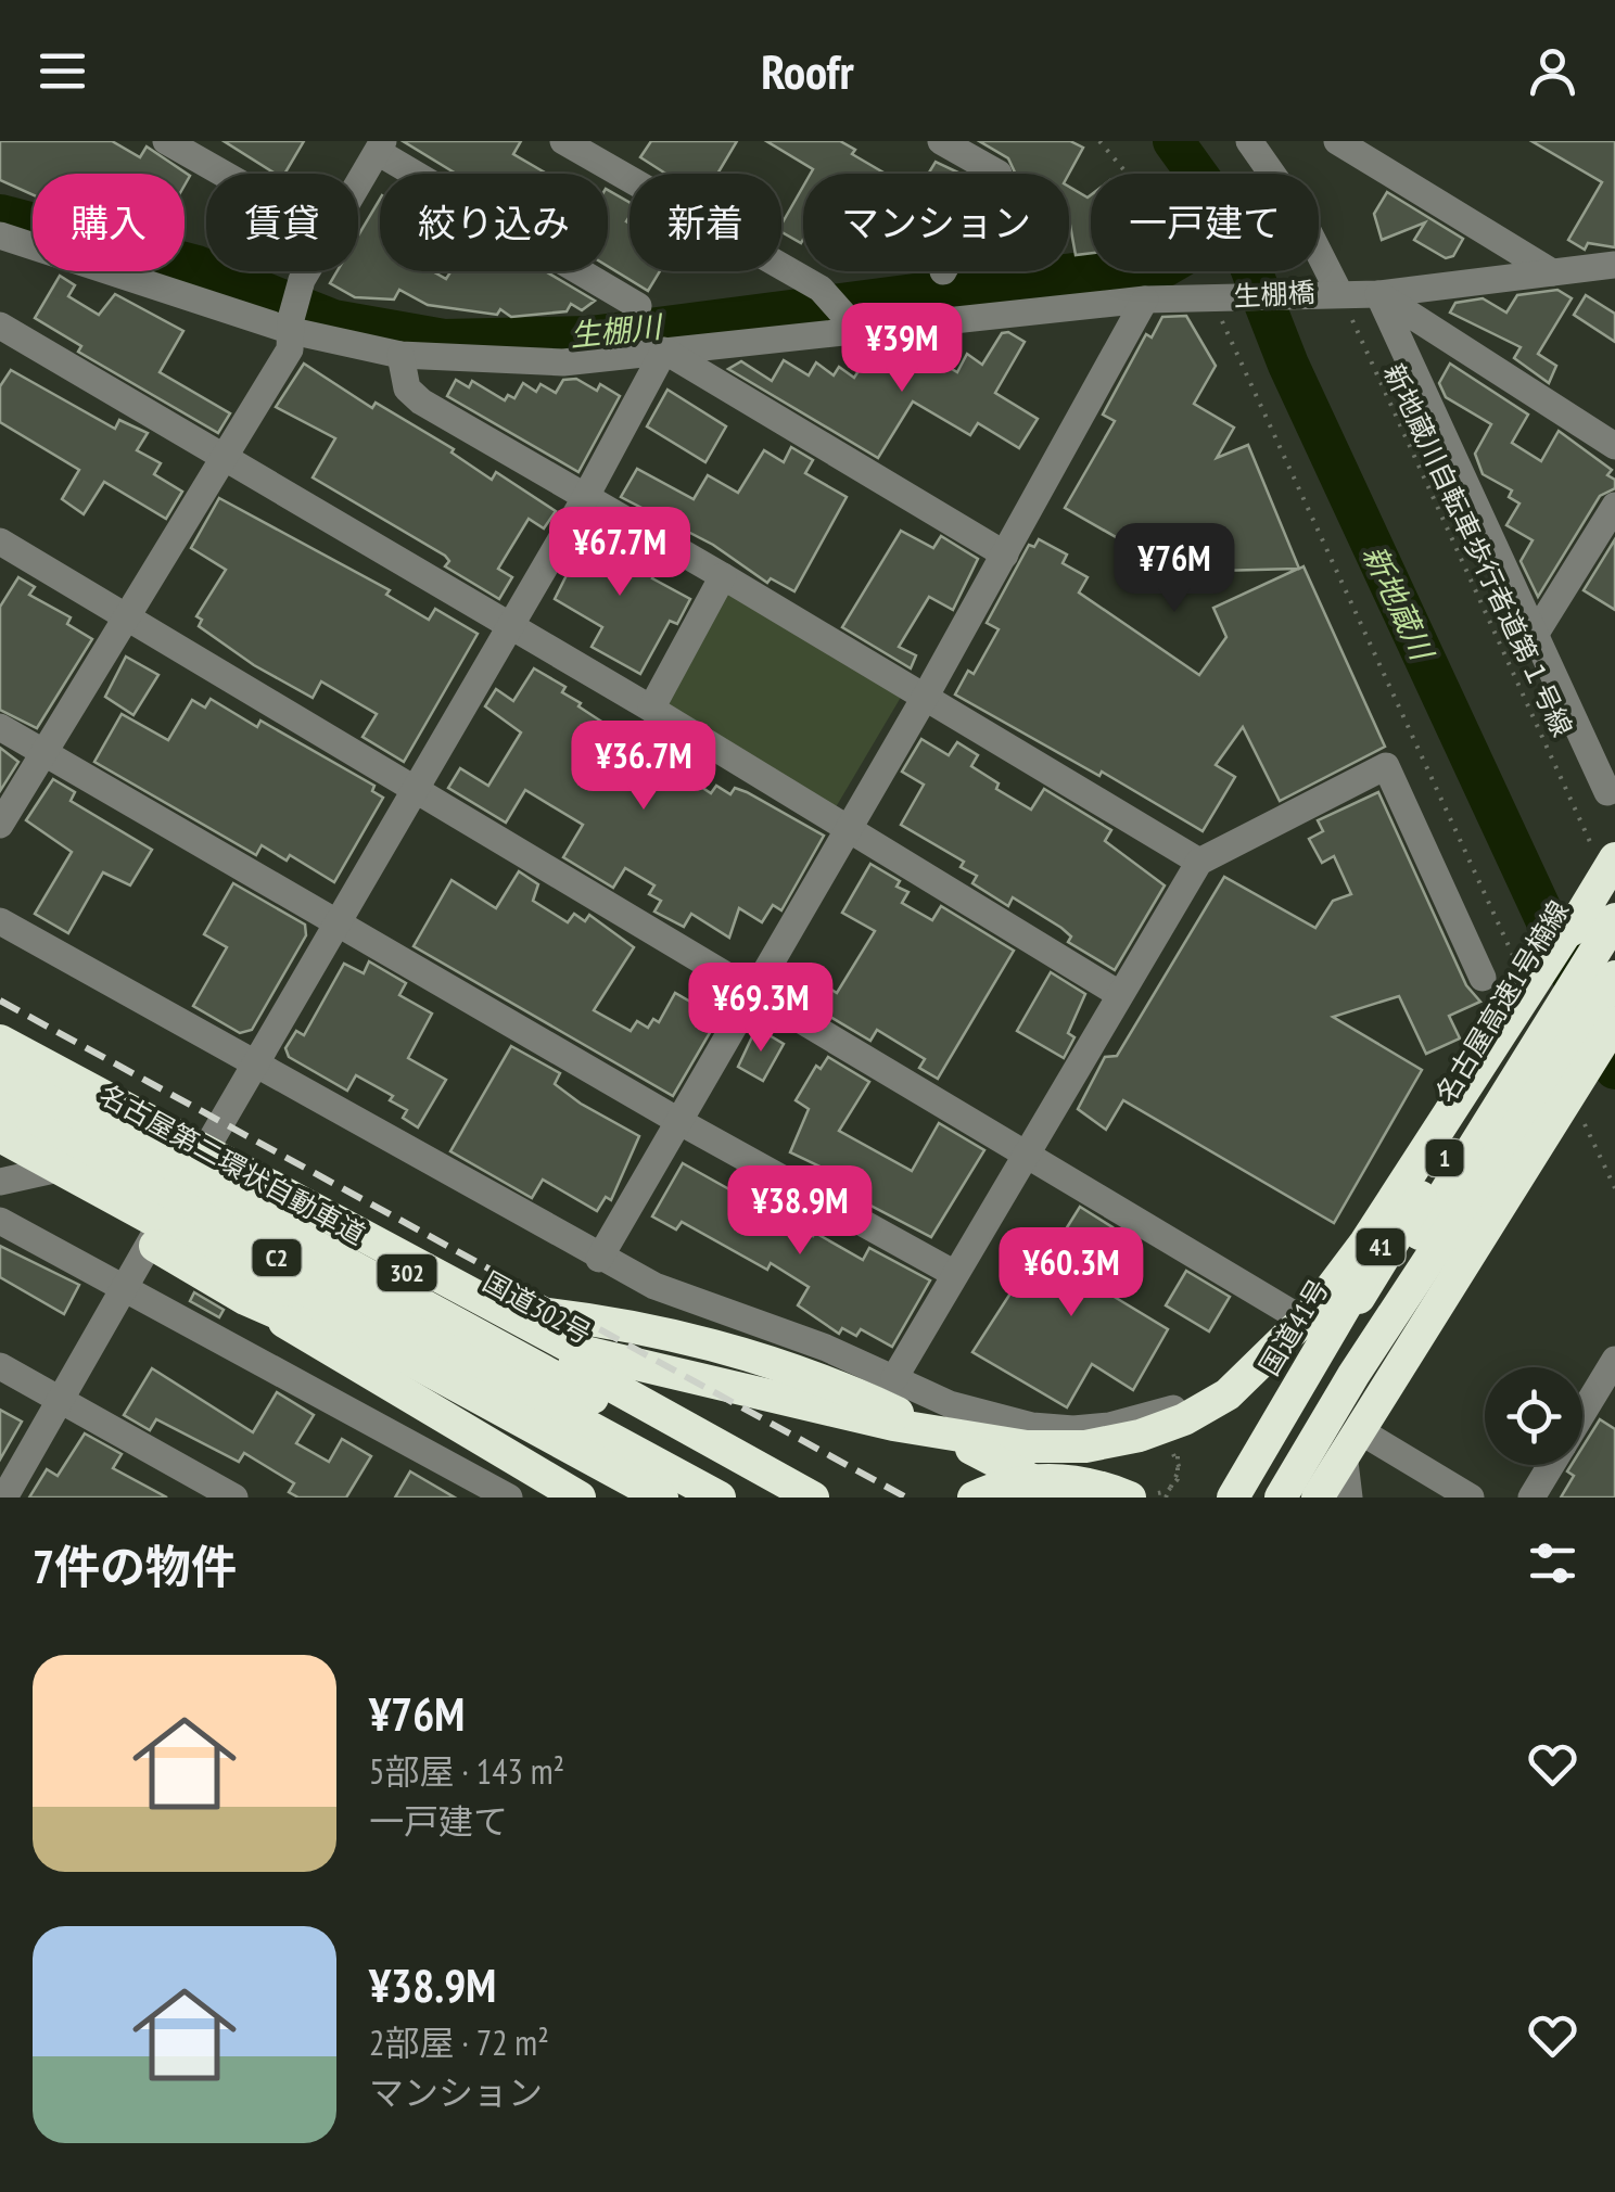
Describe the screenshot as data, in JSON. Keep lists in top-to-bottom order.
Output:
{
  "streets": {
    "highway": [
      "名古屋高速1号楠線",
      "1",
      "名古屋第二環状自動車道",
      "41",
      "C2",
      "302",
      "国道302号",
      "国道41号"
    ],
    "street": ["生棚橋"],
    "path": ["新地蔵川自転車歩行者道第１号線"]
  },
  "crossings": [
    ["生棚橋", "新地蔵川自転車歩行者道第１号線"],
    ["名古屋高速1号楠線", "国道41号"]
  ],
  "water": ["生棚川", "新地蔵川"],
  "page": {
    "header": "Roofr",
    "chip": [
      "購入",
      "賃貸",
      "絞り込み",
      "新着",
      "マンション",
      "一戸建て"
    ],
    "price": [
      "¥39M",
      "¥67.7M",
      "¥76M",
      "¥36.7M",
      "¥69.3M",
      "¥38.9M",
      "¥60.3M"
    ],
    "heading": "7件の物件",
    "list": [
      {
        "name": "¥76M",
        "note": "5部屋 · 143 m² · 一戸建て"
      },
      {
        "name": "¥38.9M",
        "note": "2部屋 · 72 m² · マンション"
      }
    ]
  }
}
